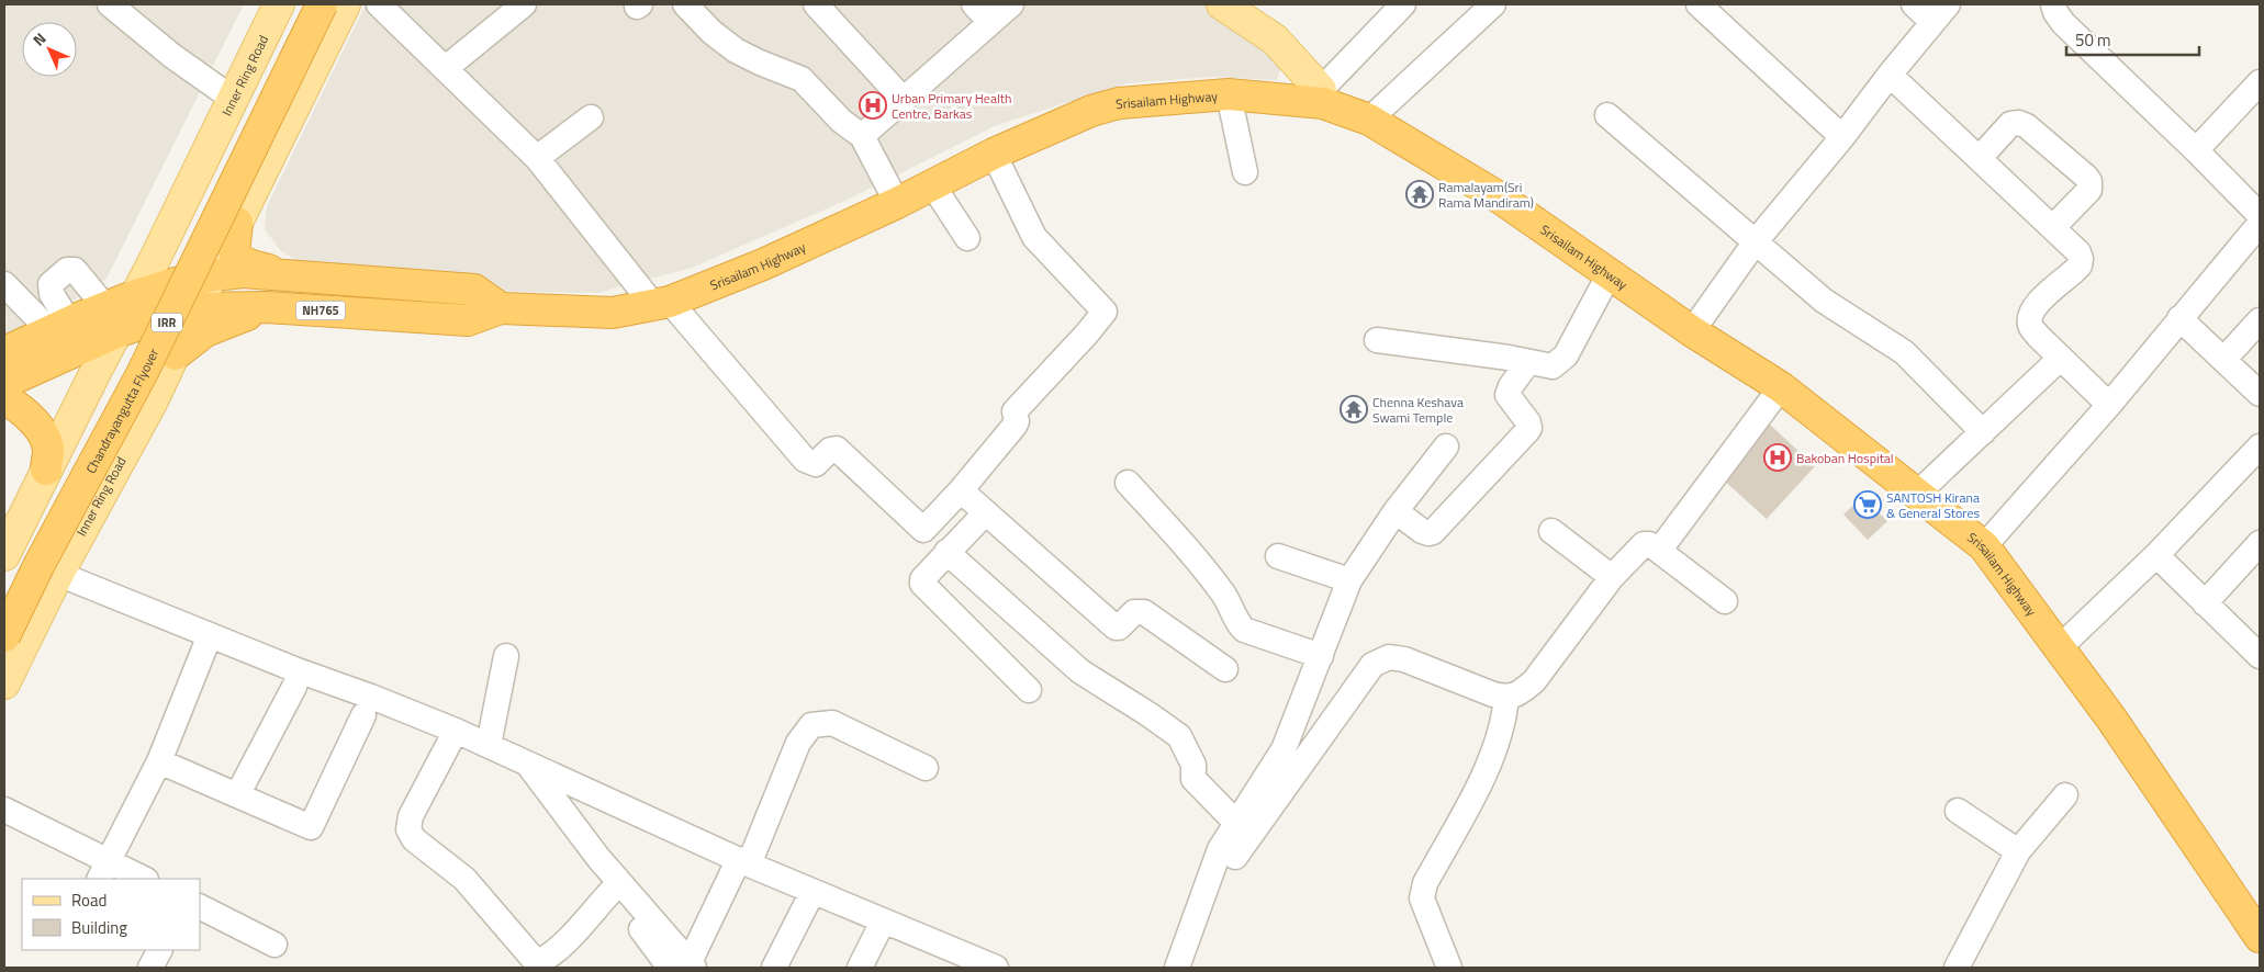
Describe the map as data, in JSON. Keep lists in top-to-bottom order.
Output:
{
  "streets": {
    "highway": [
      "Srisailam Highway",
      "NH765",
      "IRR",
      "Chandrayangutta Flyover"
    ],
    "main road": ["Inner Ring Road"]
  },
  "crossings": [
    ["Inner Ring Road", "NH765"],
    ["Inner Ring Road", "IRR"],
    ["Srisailam Highway", "NH765"],
    ["NH765", "IRR"]
  ],
  "places": {
    "hospital": ["Urban Primary Health Centre, Barkas", "Bakoban Hospital"],
    "temple": ["Ramalayam(Sri Rama Mandiram)", "Chenna Keshava Swami Temple"],
    "supermarket": ["SANTOSH Kirana & General Stores"]
  },
  "legend": ["Road", "Building"],
  "scale_bar": "50 m",
  "north": "top left"
}
